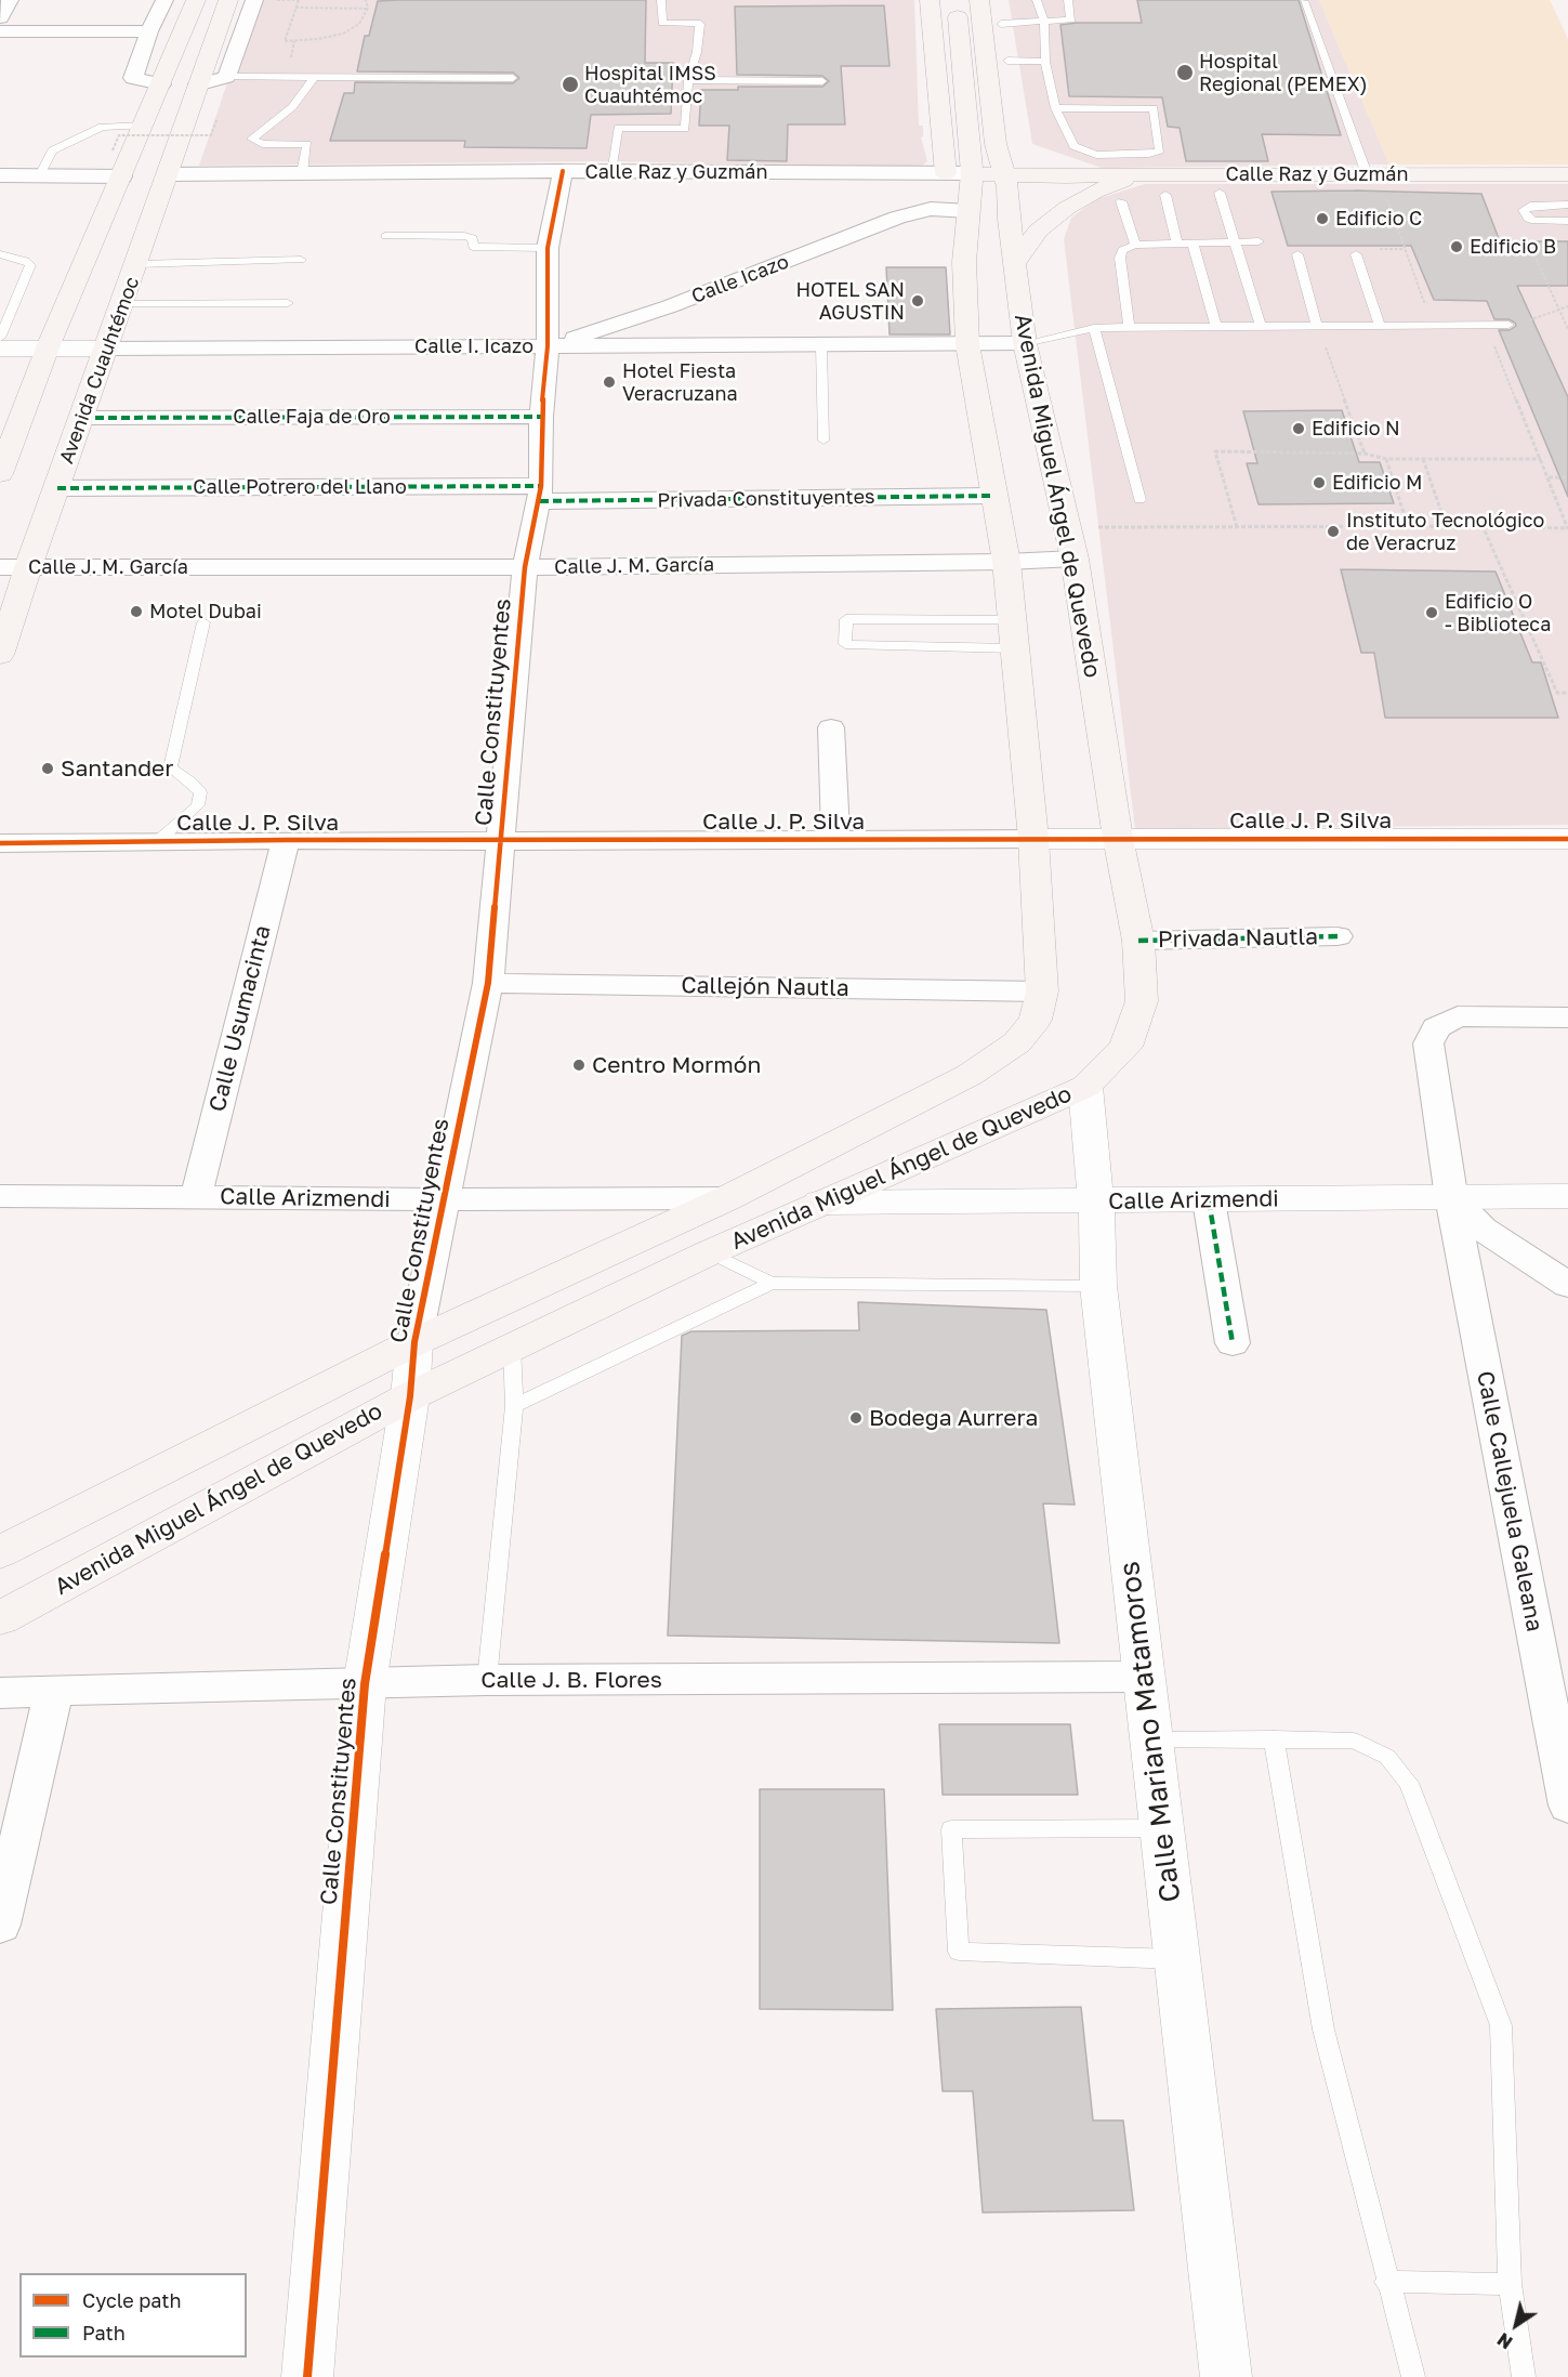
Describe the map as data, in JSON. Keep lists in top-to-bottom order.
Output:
{
  "streets": {
    "main road": ["Calle Raz y Guzmán", "Avenida Cuauhtémoc", "Avenida Miguel Ángel de Quevedo"],
    "street": [
      "Calle Icazo",
      "Calle I. Icazo",
      "Calle Faja de Oro",
      "Calle Potrero del Llano",
      "Privada Constituyentes",
      "Calle J. M. García",
      "Calle Constituyentes",
      "Calle J. P. Silva",
      "Privada Nautla",
      "Callejón Nautla",
      "Calle Usumacinta",
      "Calle Arizmendi",
      "Calle Callejuela Galeana",
      "Calle J. B. Flores",
      "Calle Mariano Matamoros"
    ]
  },
  "crossings": [
    ["Calle Raz y Guzmán", "Calle Icazo"],
    ["Calle Raz y Guzmán", "Avenida Cuauhtémoc"],
    ["Calle Raz y Guzmán", "Avenida Miguel Ángel de Quevedo"],
    ["Calle Raz y Guzmán", "Calle Constituyentes"],
    ["Calle Icazo", "Calle I. Icazo"],
    ["Calle Icazo", "Avenida Miguel Ángel de Quevedo"],
    ["Calle Icazo", "Calle Constituyentes"],
    ["Calle I. Icazo", "Avenida Cuauhtémoc"],
    ["Calle I. Icazo", "Avenida Miguel Ángel de Quevedo"],
    ["Calle I. Icazo", "Calle Constituyentes"],
    ["Avenida Cuauhtémoc", "Calle Faja de Oro"],
    ["Avenida Cuauhtémoc", "Calle Potrero del Llano"],
    ["Avenida Cuauhtémoc", "Calle J. M. García"],
    ["Calle Faja de Oro", "Calle Constituyentes"],
    ["Calle Potrero del Llano", "Privada Constituyentes"],
    ["Calle Potrero del Llano", "Calle Constituyentes"],
    ["Avenida Miguel Ángel de Quevedo", "Privada Constituyentes"],
    ["Avenida Miguel Ángel de Quevedo", "Calle J. M. García"],
    ["Avenida Miguel Ángel de Quevedo", "Calle Constituyentes"],
    ["Avenida Miguel Ángel de Quevedo", "Calle J. P. Silva"],
    ["Avenida Miguel Ángel de Quevedo", "Privada Nautla"],
    ["Avenida Miguel Ángel de Quevedo", "Callejón Nautla"],
    ["Avenida Miguel Ángel de Quevedo", "Calle Arizmendi"],
    ["Avenida Miguel Ángel de Quevedo", "Calle Mariano Matamoros"],
    ["Privada Constituyentes", "Calle Constituyentes"],
    ["Calle J. M. García", "Calle Constituyentes"],
    ["Calle Constituyentes", "Calle J. P. Silva"],
    ["Calle Constituyentes", "Callejón Nautla"],
    ["Calle Constituyentes", "Calle Arizmendi"],
    ["Calle Constituyentes", "Calle J. B. Flores"],
    ["Calle J. P. Silva", "Calle Usumacinta"],
    ["Calle Usumacinta", "Calle Arizmendi"],
    ["Calle Arizmendi", "Calle Callejuela Galeana"],
    ["Calle Arizmendi", "Calle Mariano Matamoros"],
    ["Calle J. B. Flores", "Calle Mariano Matamoros"]
  ],
  "places": [
    "Hospital Regional (PEMEX)",
    "Hospital IMSS Cuauhtémoc",
    "Edificio C",
    "Edificio B",
    "HOTEL SAN AGUSTIN",
    "Hotel Fiesta Veracruzana",
    "Edificio N",
    "Edificio M",
    "Instituto Tecnológico de Veracruz",
    "Motel Dubai",
    "Edificio O - Biblioteca",
    "Santander",
    "Centro Mormón",
    "Bodega Aurrera"
  ],
  "legend": ["Cycle path", "Path"],
  "north": "bottom left"
}
